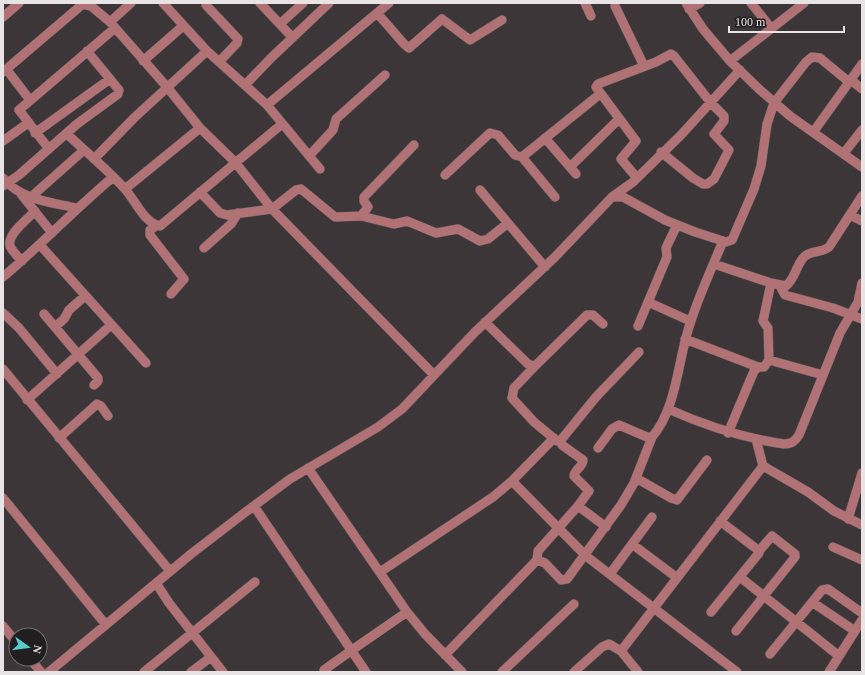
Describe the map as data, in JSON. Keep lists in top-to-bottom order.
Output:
{
  "scale_bar": "100 m",
  "north": "right"
}
